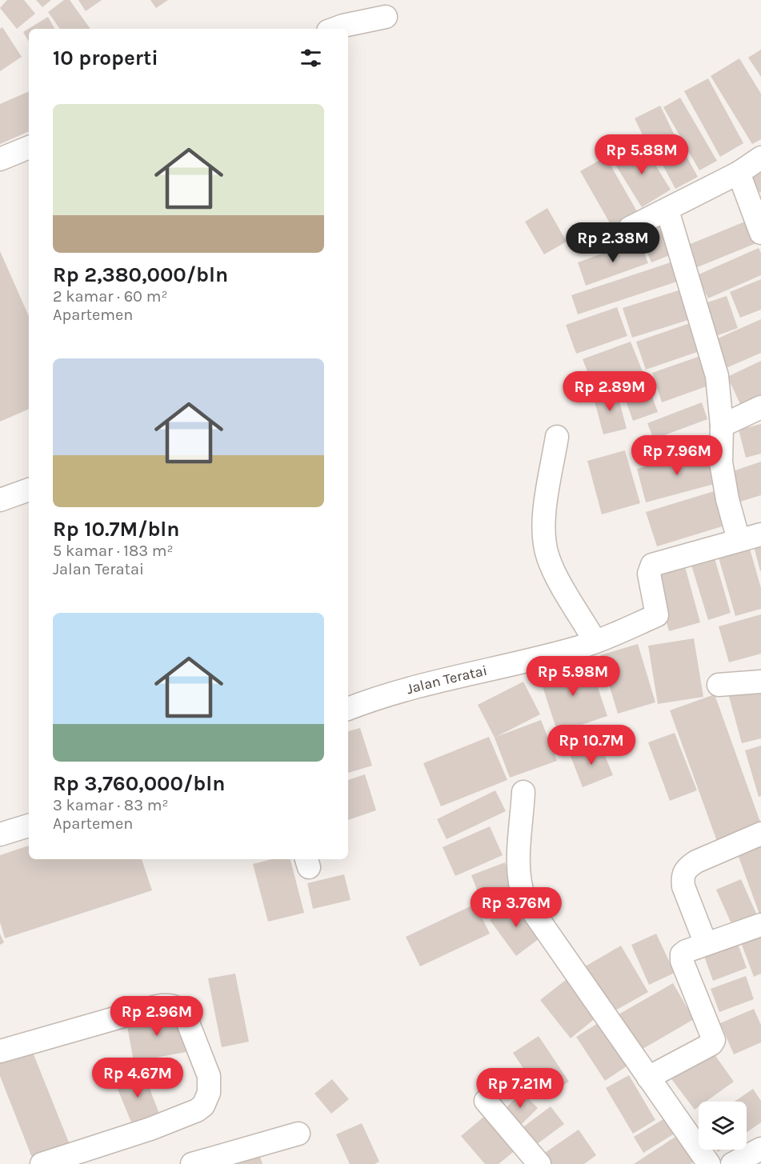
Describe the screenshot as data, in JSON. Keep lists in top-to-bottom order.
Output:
{
  "streets": {
    "street": ["Jalan Teratai"]
  },
  "page": {
    "heading": "10 properti",
    "list": [
      {
        "name": "Rp 2,380,000/bln",
        "note": "2 kamar · 60 m² · Apartemen"
      },
      {
        "name": "Rp 10.7M/bln",
        "note": "5 kamar · 183 m² · Jalan Teratai"
      },
      {
        "name": "Rp 3,760,000/bln",
        "note": "3 kamar · 83 m² · Apartemen"
      }
    ],
    "price": [
      "Rp 5.88M",
      "Rp 2.38M",
      "Rp 2.89M",
      "Rp 7.96M",
      "Rp 5.98M",
      "Rp 10.7M",
      "Rp 3.76M",
      "Rp 2.96M",
      "Rp 4.67M",
      "Rp 7.21M"
    ]
  }
}
